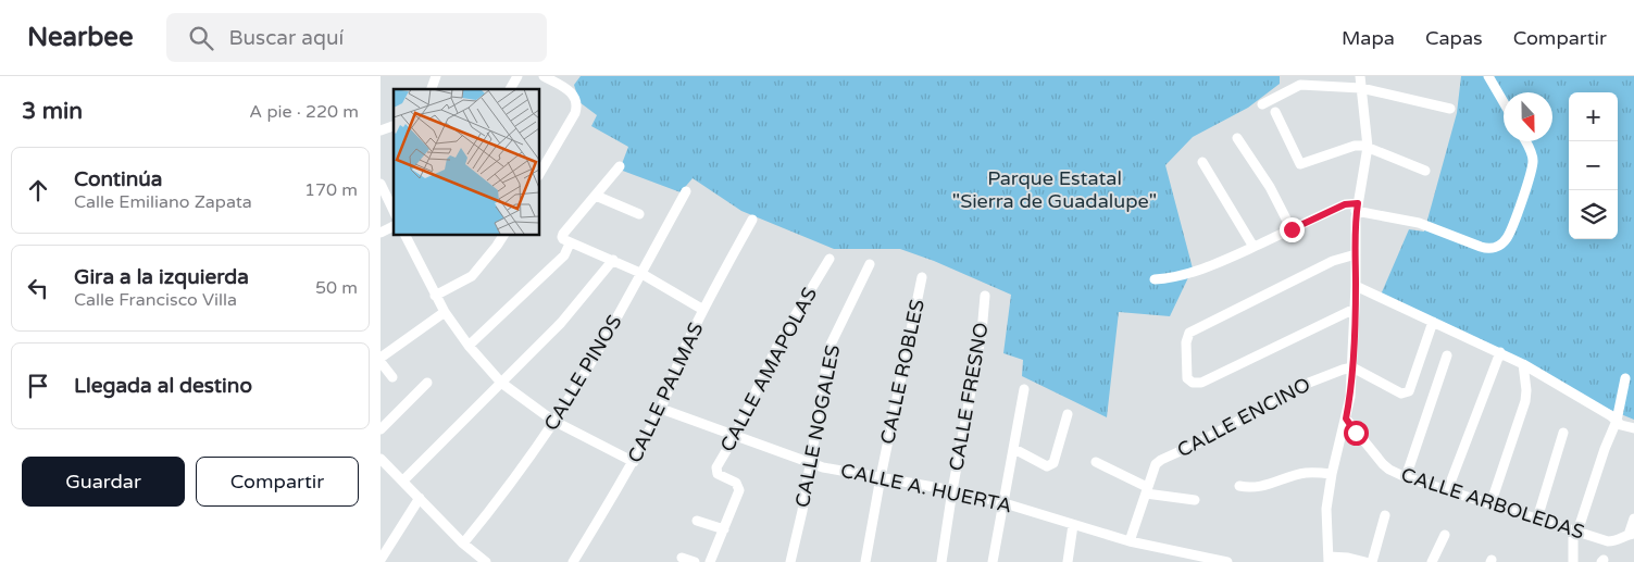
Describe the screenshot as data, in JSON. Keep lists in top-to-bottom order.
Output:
{
  "streets": {
    "street": [
      "CALLE AMAPOLAS",
      "CALLE ROBLES",
      "CALLE PINOS",
      "CALLE PALMAS",
      "CALLE FRESNO",
      "CALLE ENCINO",
      "CALLE NOGALES",
      "CALLE A. HUERTA",
      "CALLE ARBOLEDAS"
    ]
  },
  "crossings": [
    ["CALLE AMAPOLAS", "CALLE A. HUERTA"],
    ["CALLE ROBLES", "CALLE A. HUERTA"],
    ["CALLE PALMAS", "CALLE A. HUERTA"],
    ["CALLE FRESNO", "CALLE A. HUERTA"],
    ["CALLE ENCINO", "CALLE A. HUERTA"],
    ["CALLE NOGALES", "CALLE A. HUERTA"]
  ],
  "parks": ["Parque Estatal \"Sierra de Guadalupe\""],
  "north": "bottom",
  "page": {
    "header": "Nearbee",
    "search": "Buscar aquí",
    "nav": ["Mapa", "Capas", "Compartir"],
    "heading": ["3 min", "A pie · 220 m"],
    "map_buttons": ["+", "−"],
    "list": [
      ["Continúa", "Calle Emiliano Zapata", "170 m"],
      ["Gira a la izquierda", "Calle Francisco Villa", "50 m"],
      "Llegada al destino"
    ],
    "buttons": ["Guardar", "Compartir"]
  }
}
